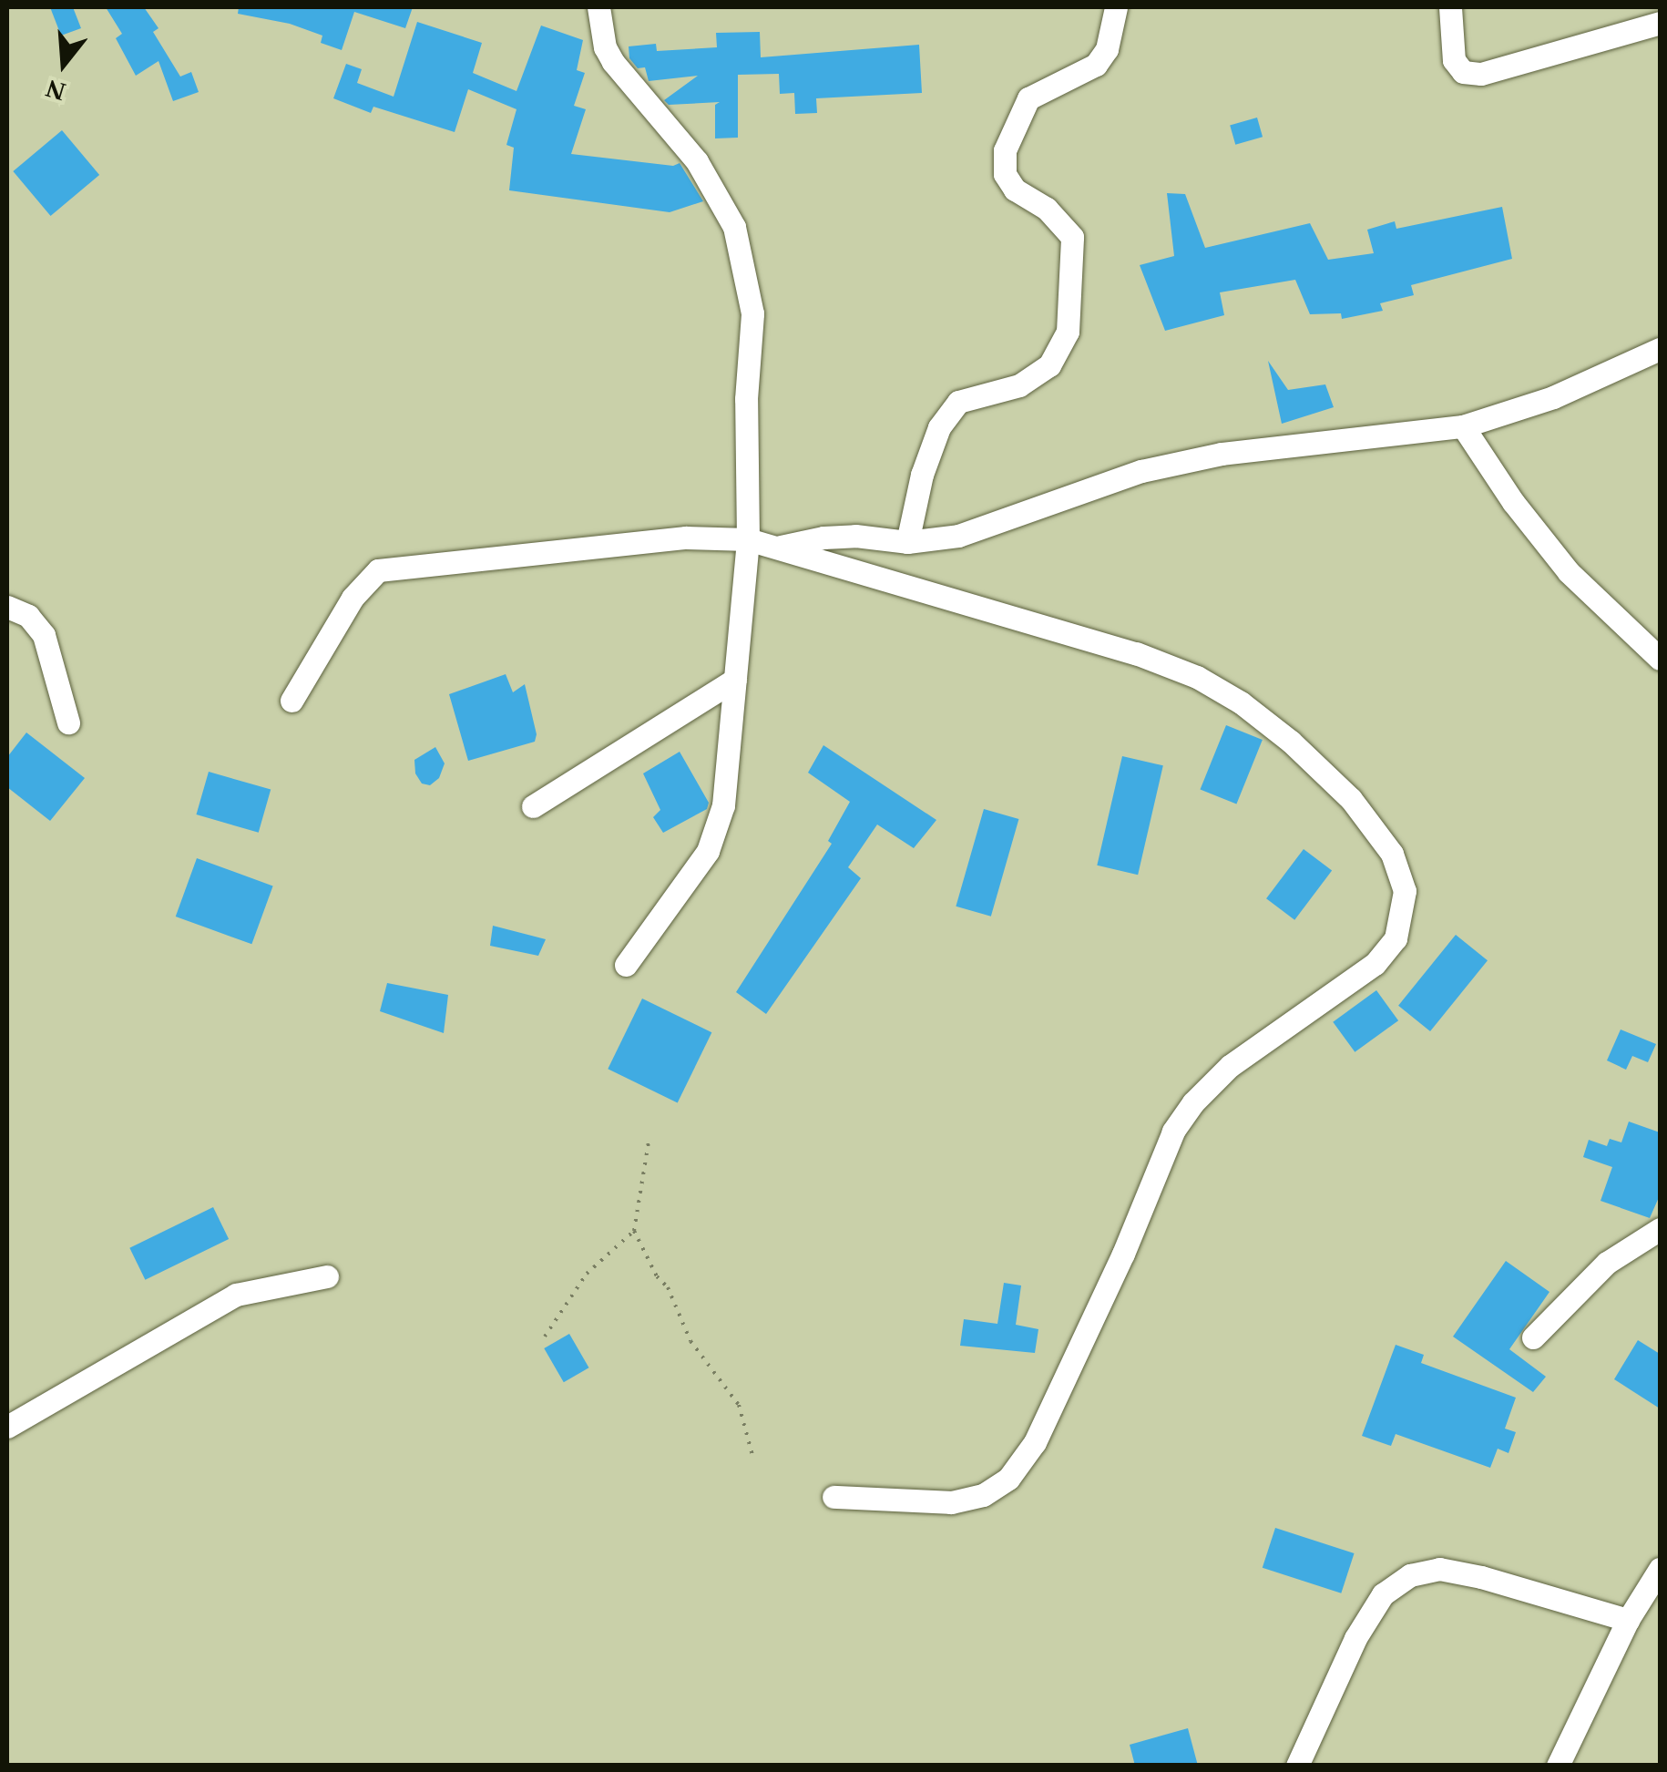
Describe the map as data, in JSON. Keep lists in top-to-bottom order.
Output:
{
  "north": "bottom"
}
